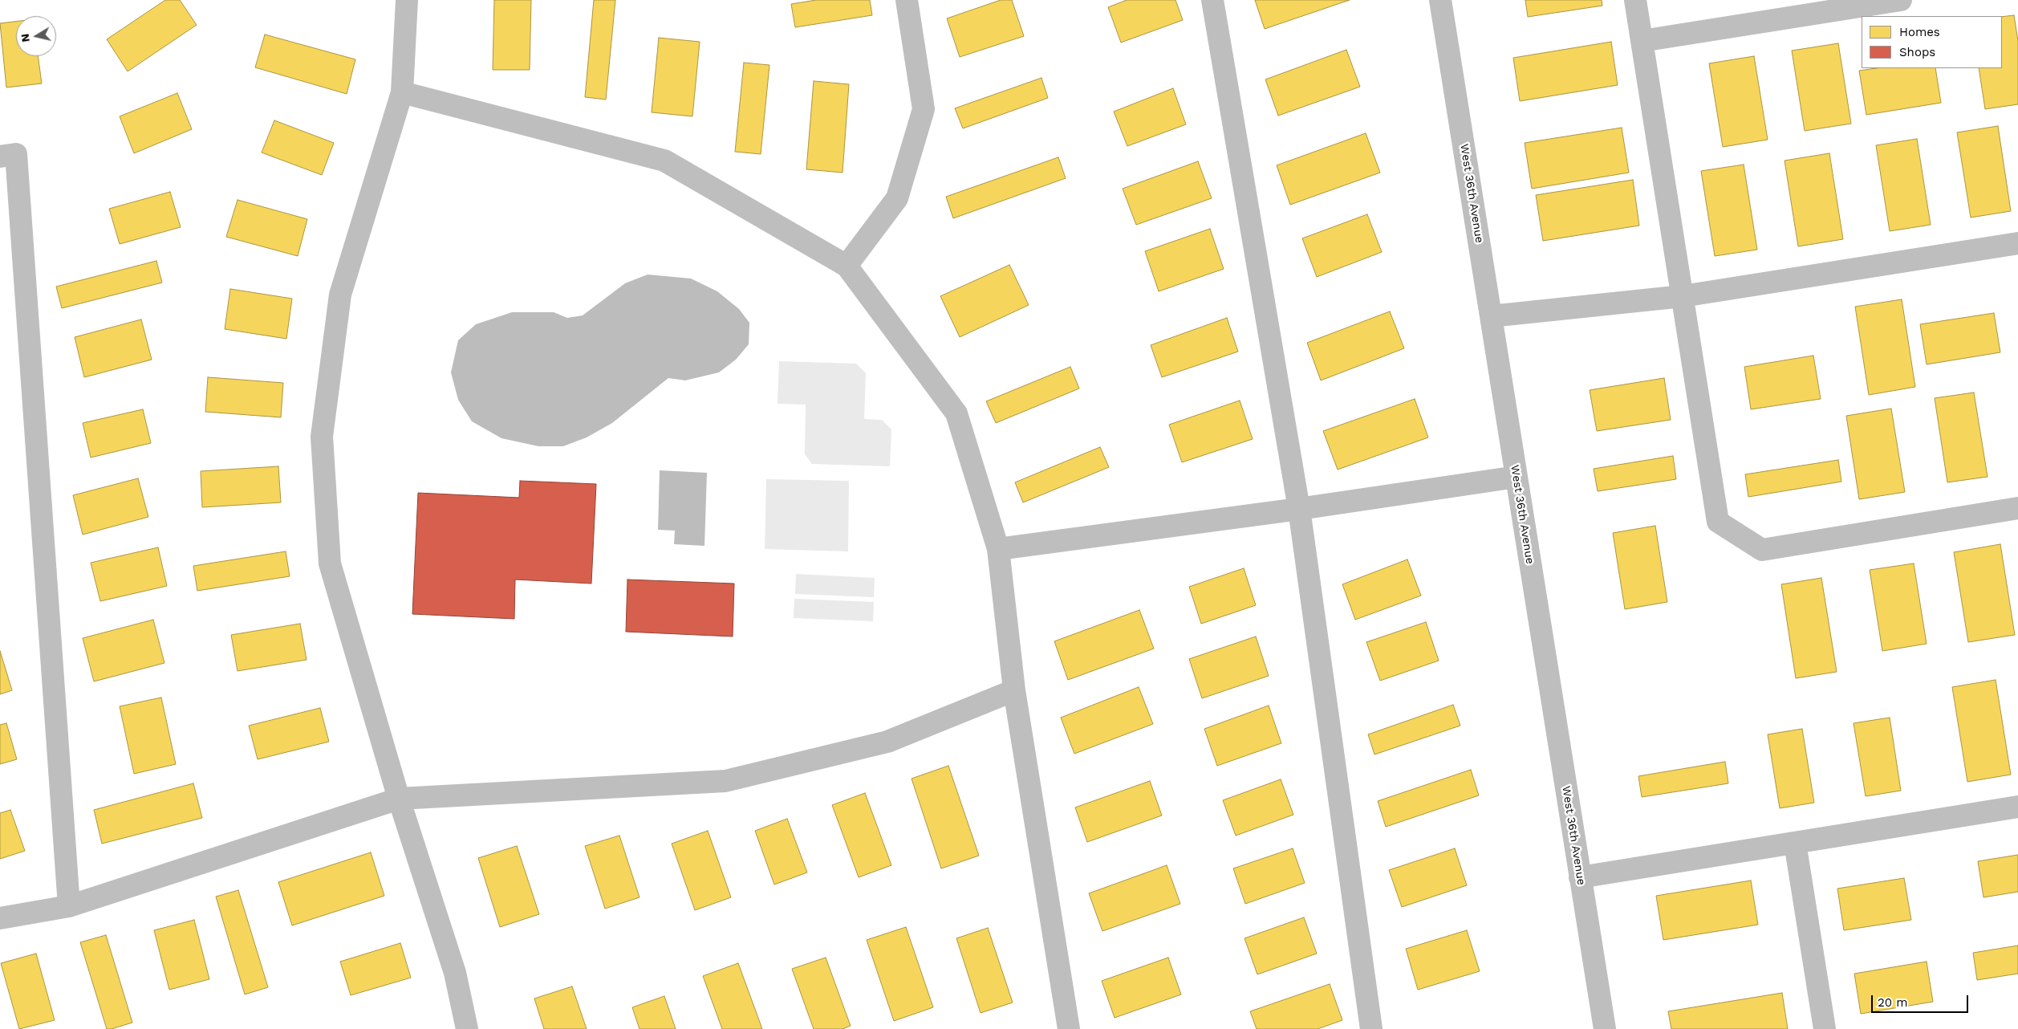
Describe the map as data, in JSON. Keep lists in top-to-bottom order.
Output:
{
  "streets": {
    "street": ["West 36th Avenue"]
  },
  "legend": ["Homes", "Shops"],
  "scale_bar": "20 m",
  "north": "left"
}
